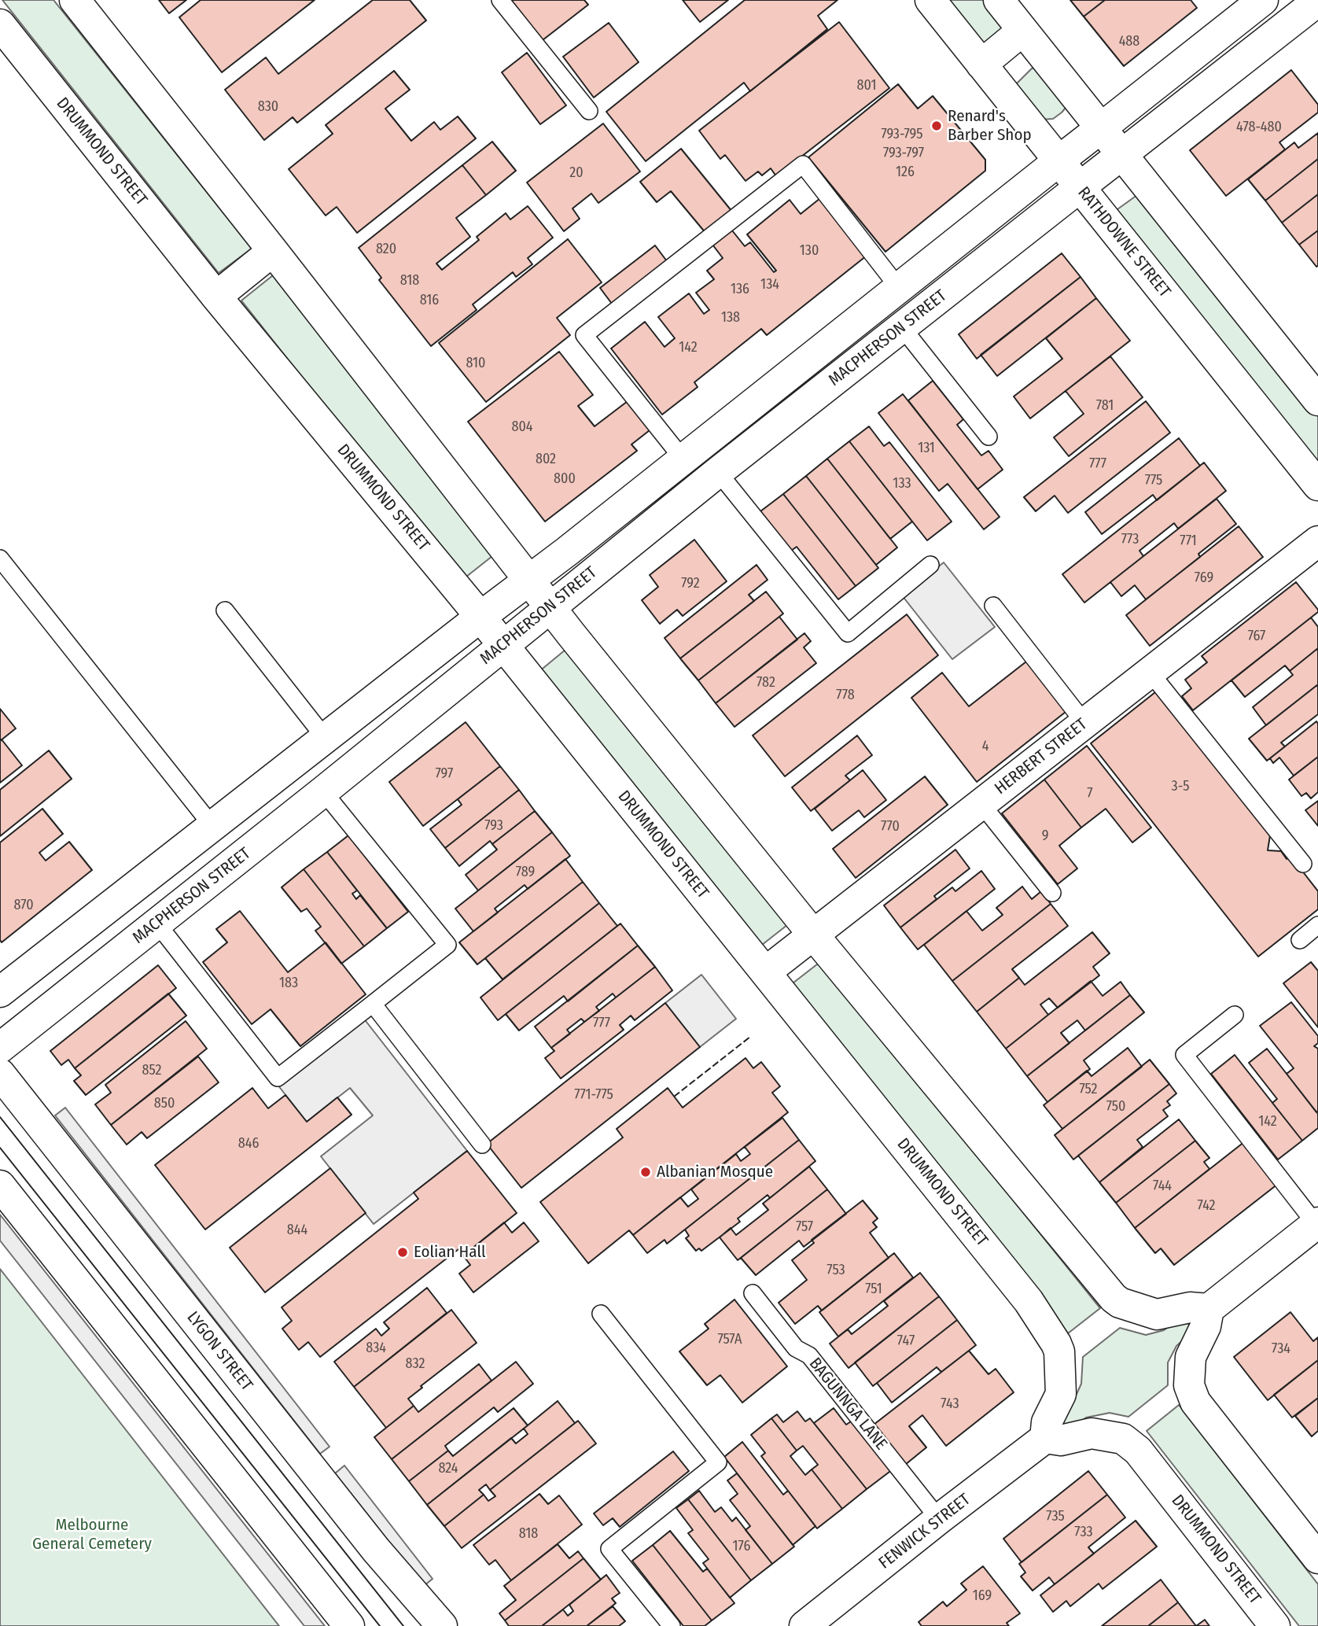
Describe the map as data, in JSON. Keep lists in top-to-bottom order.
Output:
{
  "streets": {
    "street": [
      "DRUMMOND STREET",
      "RATHDOWNE STREET",
      "MACPHERSON STREET",
      "HERBERT STREET",
      "LYGON STREET",
      "FENWICK STREET"
    ],
    "lane": ["BAGUNNGA LANE"]
  },
  "crossings": [
    ["DRUMMOND STREET", "MACPHERSON STREET"],
    ["DRUMMOND STREET", "HERBERT STREET"],
    ["DRUMMOND STREET", "FENWICK STREET"],
    ["RATHDOWNE STREET", "MACPHERSON STREET"],
    ["BAGUNNGA LANE", "FENWICK STREET"]
  ],
  "parks": ["Melbourne General Cemetery"],
  "places": ["Renard's Barber Shop", "Albanian Mosque", "Eolian Hall"],
  "house_numbers": [
    "488",
    "801",
    "830",
    "478-480",
    "793-795",
    "793-797",
    "126",
    "20",
    "820",
    "130",
    "818",
    "134",
    "136",
    "816",
    "138",
    "142",
    "810",
    "781",
    "804",
    "131",
    "802",
    "777",
    "800",
    "775",
    "133",
    "773",
    "771",
    "769",
    "792",
    "767",
    "782",
    "778",
    "4",
    "797",
    "3-5",
    "7",
    "793",
    "770",
    "9",
    "789",
    "870",
    "183",
    "777",
    "852",
    "752",
    "771-775",
    "850",
    "750",
    "142",
    "846",
    "744",
    "742",
    "757",
    "844",
    "753",
    "751",
    "757A",
    "747",
    "834",
    "734",
    "832",
    "743",
    "824",
    "735",
    "733",
    "818",
    "176",
    "169"
  ]
}
